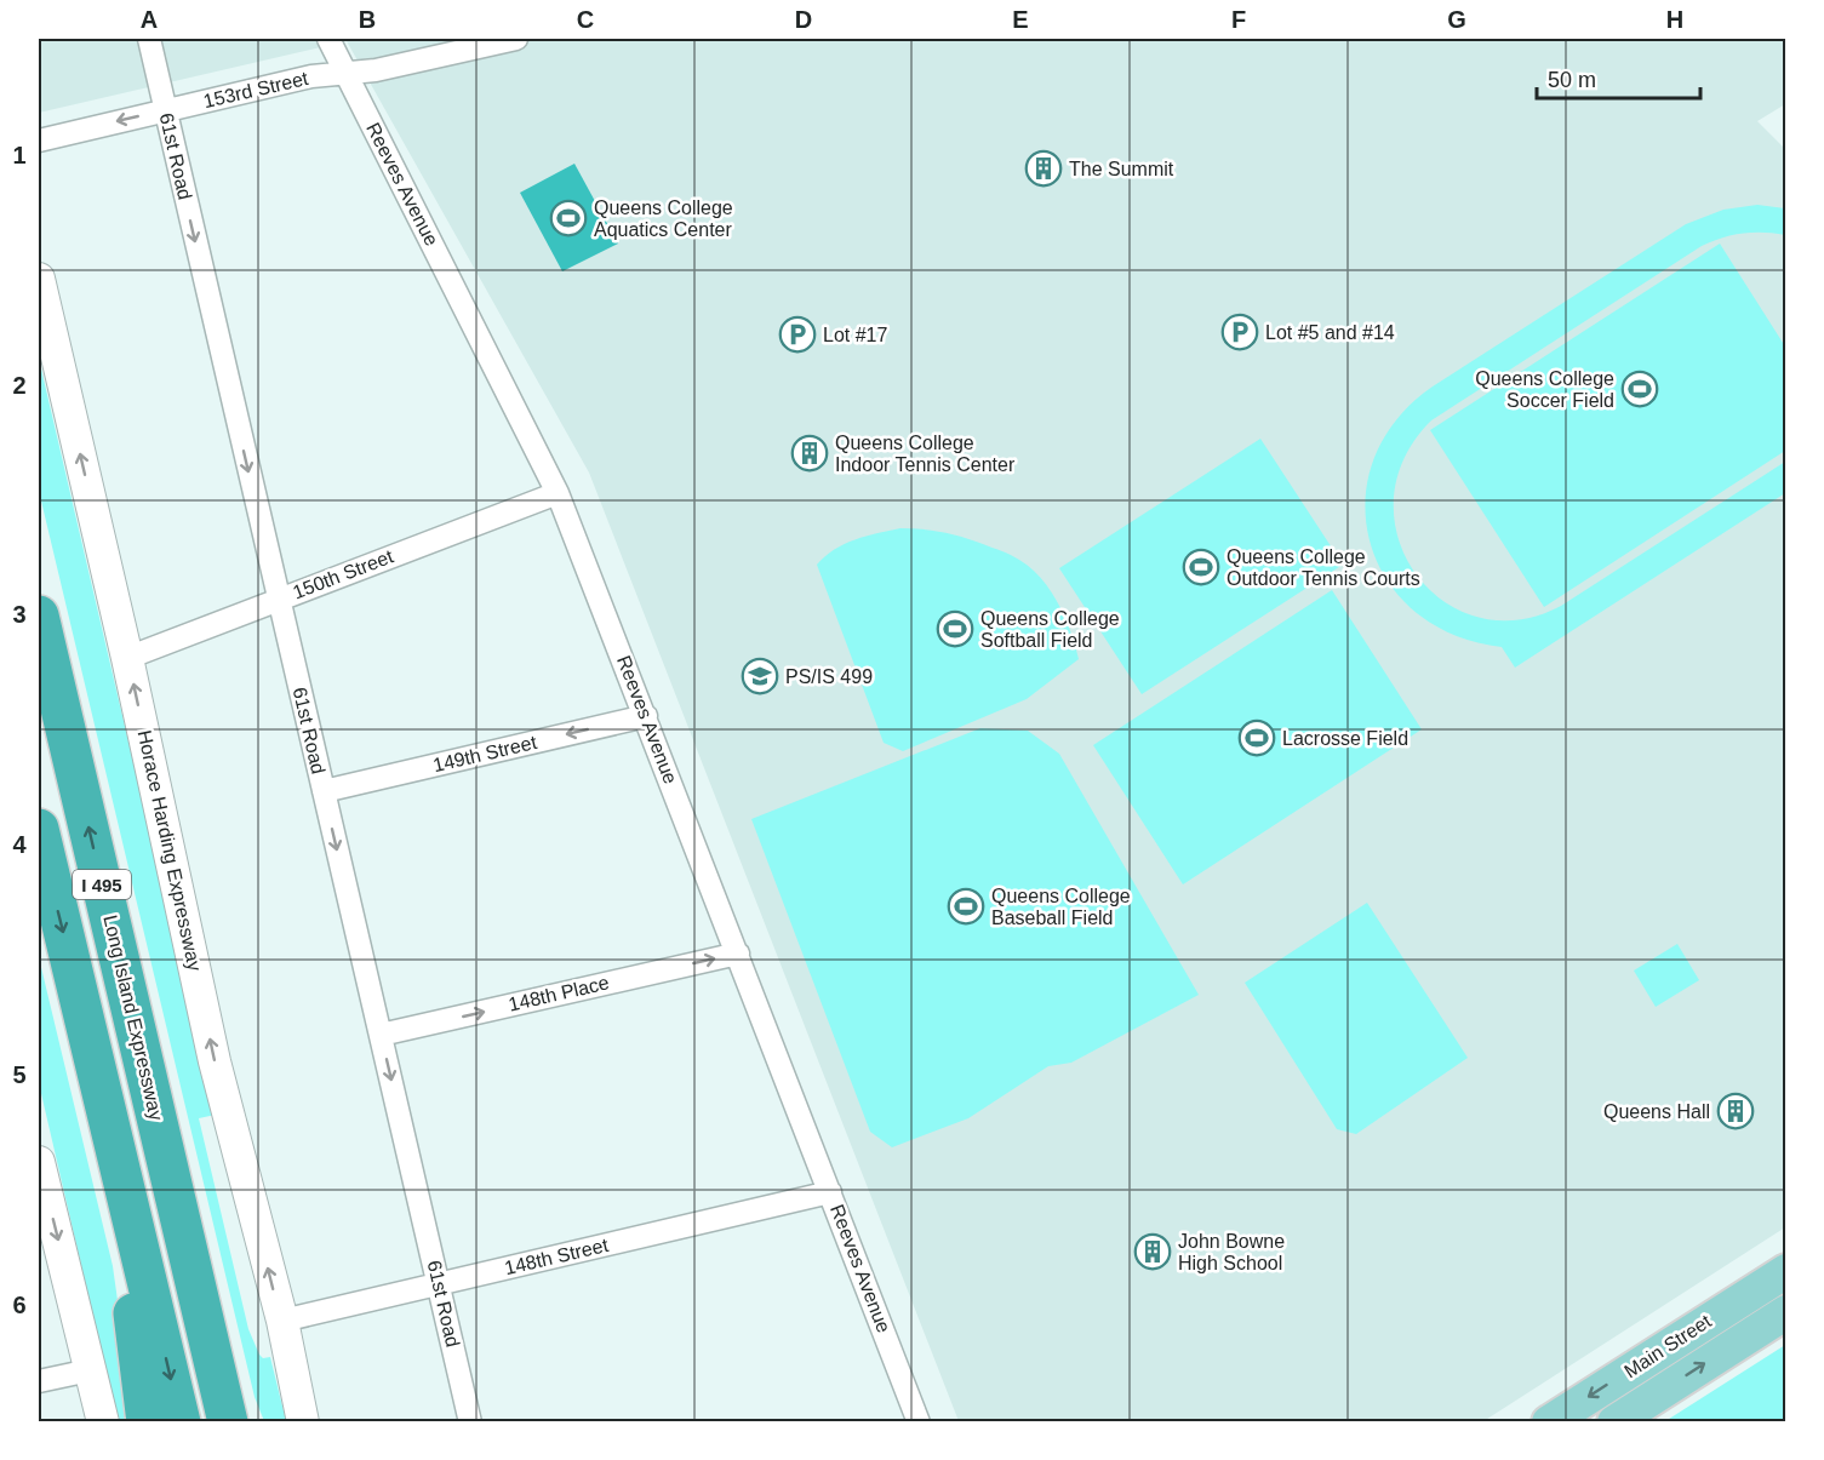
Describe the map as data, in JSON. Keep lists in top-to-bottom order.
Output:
{
  "streets": {
    "highway": ["I 495", "Long Island Expressway"],
    "main road": ["Horace Harding Expressway", "Main Street"],
    "street": [
      "153rd Street",
      "61st Road",
      "Reeves Avenue",
      "150th Street",
      "149th Street",
      "148th Place",
      "148th Street"
    ]
  },
  "crossings": [
    ["153rd Street", "61st Road"],
    ["153rd Street", "Reeves Avenue"],
    ["61st Road", "150th Street"],
    ["61st Road", "149th Street"],
    ["61st Road", "148th Place"],
    ["61st Road", "148th Street"],
    ["Reeves Avenue", "150th Street"],
    ["Reeves Avenue", "149th Street"],
    ["Reeves Avenue", "148th Place"],
    ["Reeves Avenue", "148th Street"],
    ["150th Street", "Horace Harding Expressway"],
    ["Horace Harding Expressway", "148th Street"]
  ],
  "one_way": [
    "61st Road",
    "149th Street",
    "Horace Harding Expressway",
    "148th Place"
  ],
  "places": {
    "building": [
      "The Summit",
      "Queens College Indoor Tennis Center",
      "Queens Hall",
      "John Bowne High School"
    ],
    "sports": [
      "Queens College Aquatics Center",
      "Queens College Soccer Field",
      "Queens College Outdoor Tennis Courts",
      "Queens College Softball Field",
      "Lacrosse Field",
      "Queens College Baseball Field"
    ],
    "parking": ["Lot #5 and #14", "Lot #17"],
    "school or university": ["PS/IS 499"]
  },
  "scale_bar": "50 m",
  "grid": {
    "columns": [
      "A",
      "B",
      "C",
      "D",
      "E",
      "F",
      "G",
      "H"
    ],
    "rows": [
      "1",
      "2",
      "3",
      "4",
      "5",
      "6"
    ]
  }
}
